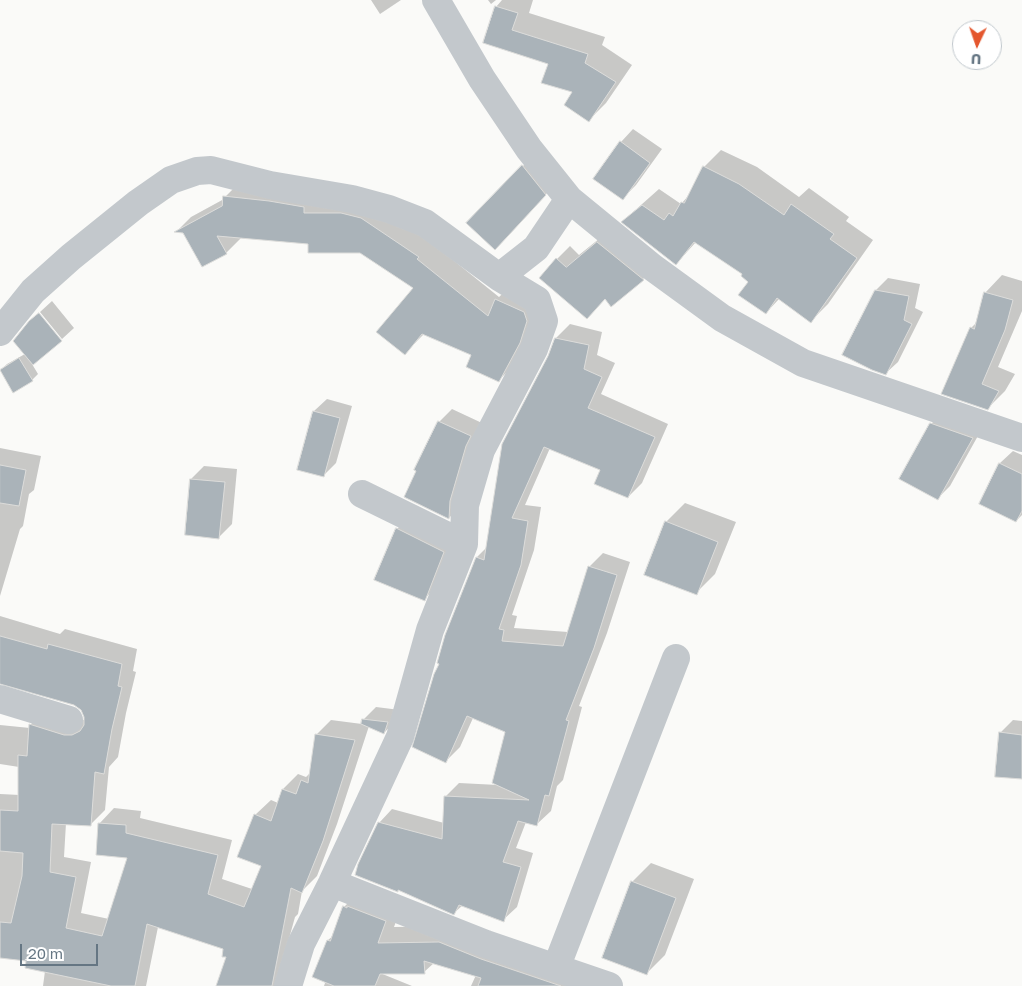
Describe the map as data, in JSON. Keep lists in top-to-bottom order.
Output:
{
  "scale_bar": "20 m",
  "north": "bottom"
}
